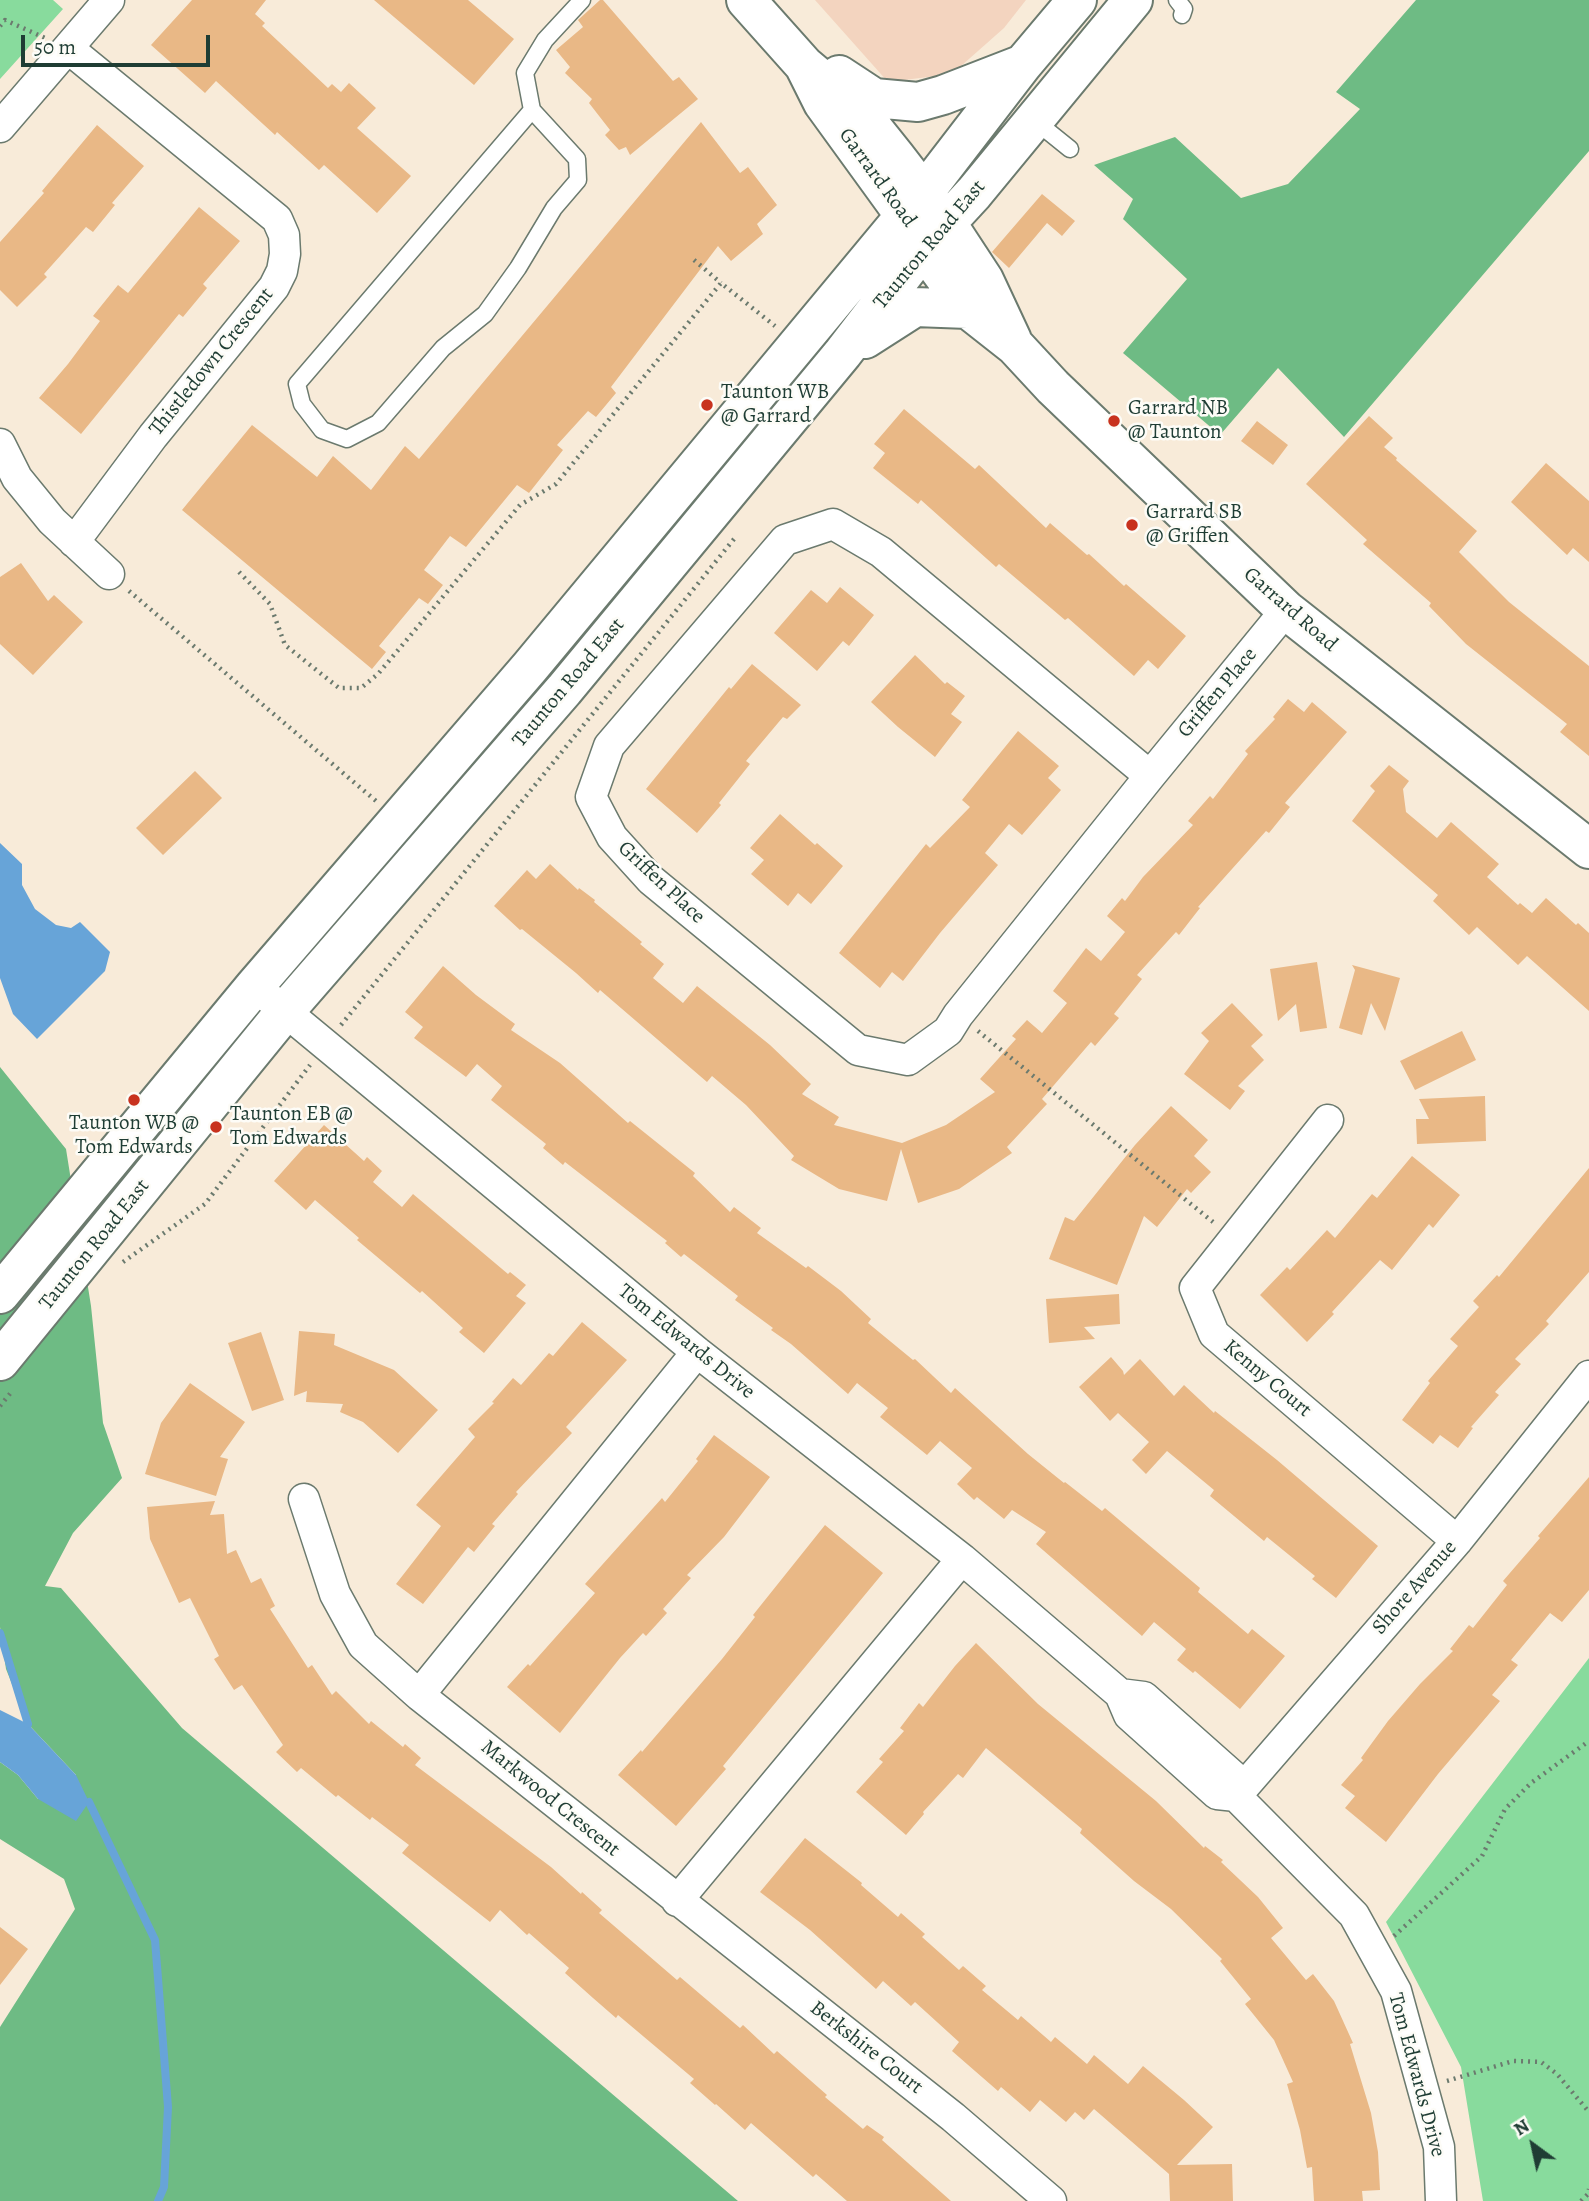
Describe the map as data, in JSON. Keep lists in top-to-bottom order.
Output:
{
  "streets": {
    "main road": ["Garrard Road", "Taunton Road East"],
    "street": [
      "Thistledown Crescent",
      "Griffen Place",
      "Tom Edwards Drive",
      "Kenny Court",
      "Shore Avenue",
      "Markwood Crescent",
      "Berkshire Court"
    ]
  },
  "crossings": [
    ["Garrard Road", "Taunton Road East"],
    ["Garrard Road", "Griffen Place"],
    ["Taunton Road East", "Tom Edwards Drive"],
    ["Tom Edwards Drive", "Shore Avenue"],
    ["Kenny Court", "Shore Avenue"],
    ["Markwood Crescent", "Berkshire Court"]
  ],
  "places": [
    "Taunton WB @ Garrard",
    "Garrard NB @ Taunton",
    "Garrard SB @ Griffen",
    "Taunton WB @ Tom Edwards",
    "Taunton EB @ Tom Edwards"
  ],
  "scale_bar": "50 m",
  "north": "top left"
}
